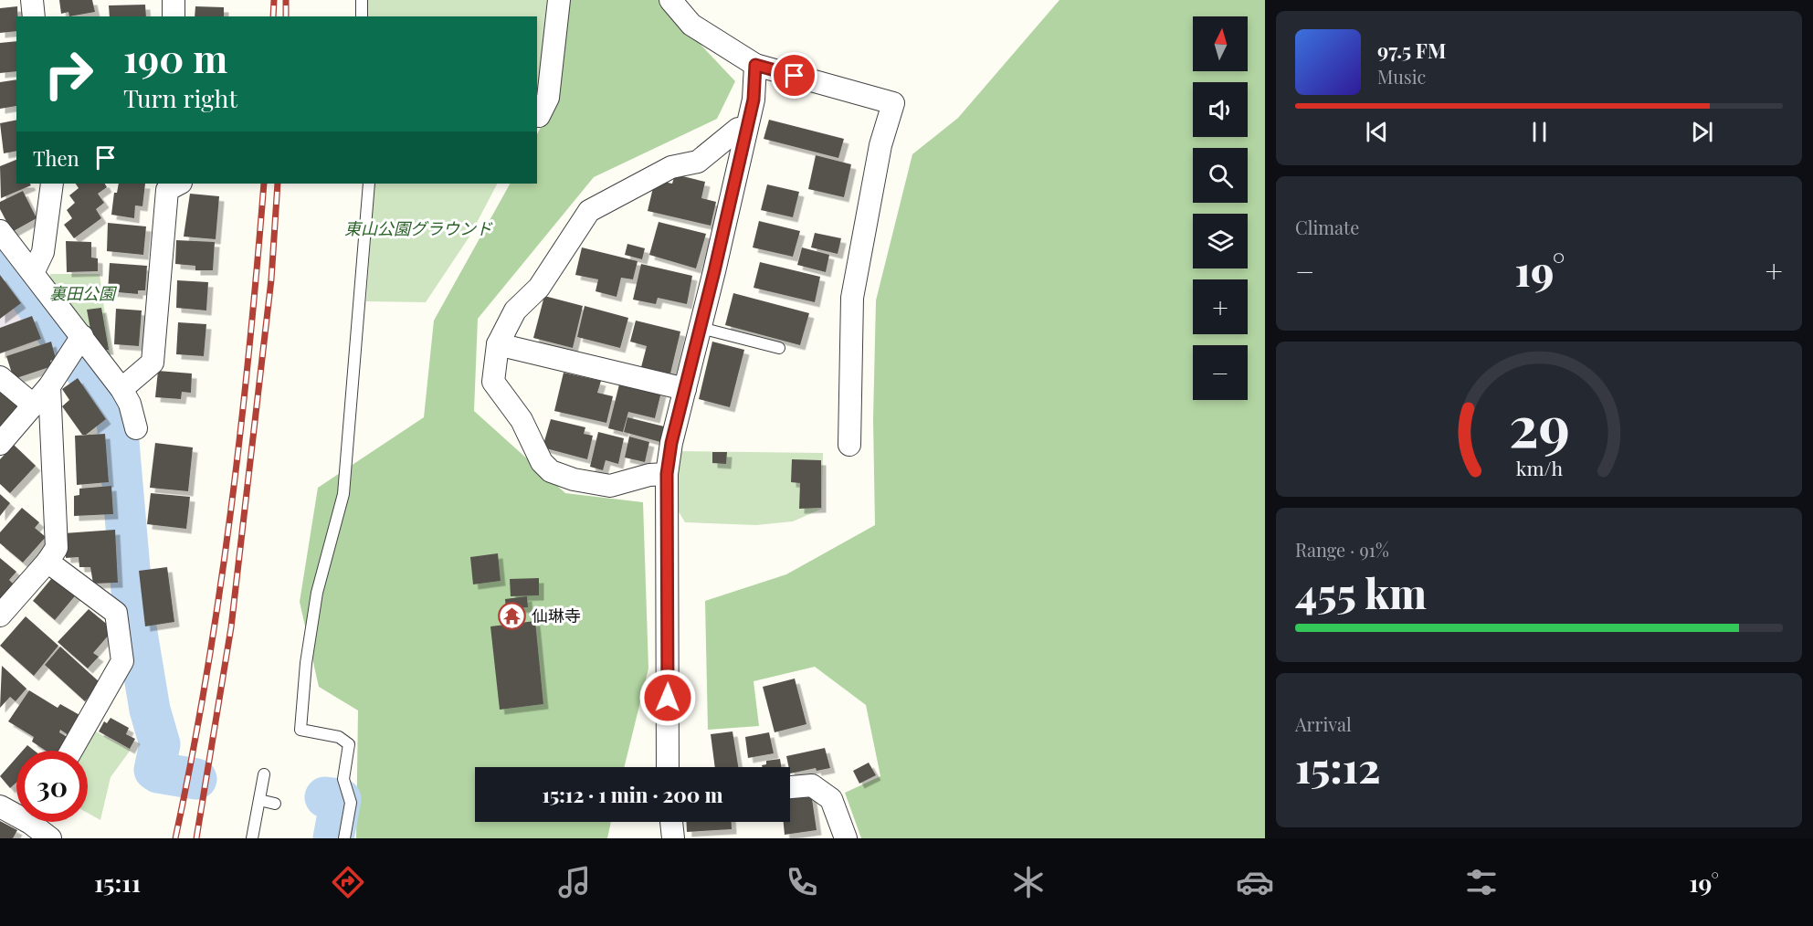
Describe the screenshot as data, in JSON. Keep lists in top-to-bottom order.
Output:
{
  "parks": ["東山公園グラウンド", "裏田公園"],
  "places": {
    "temple": ["仙琳寺"]
  },
  "north": "top",
  "page": {
    "map_buttons": ["+", "−"],
    "turn": ["190 m", "Turn right"],
    "song": ["97.5 FM", "Music"],
    "then": "Then",
    "tile": [
      "Climate",
      ["Range · 91%", "455 km"],
      ["Arrival", "15:12"]
    ],
    "heat": ["−", "19°", "+"],
    "limit": "30",
    "trip": "15:12 · 1 min · 200 m",
    "tabs": ["15:11", "19°"],
    "gauge": ["29", "km/h"]
  }
}
